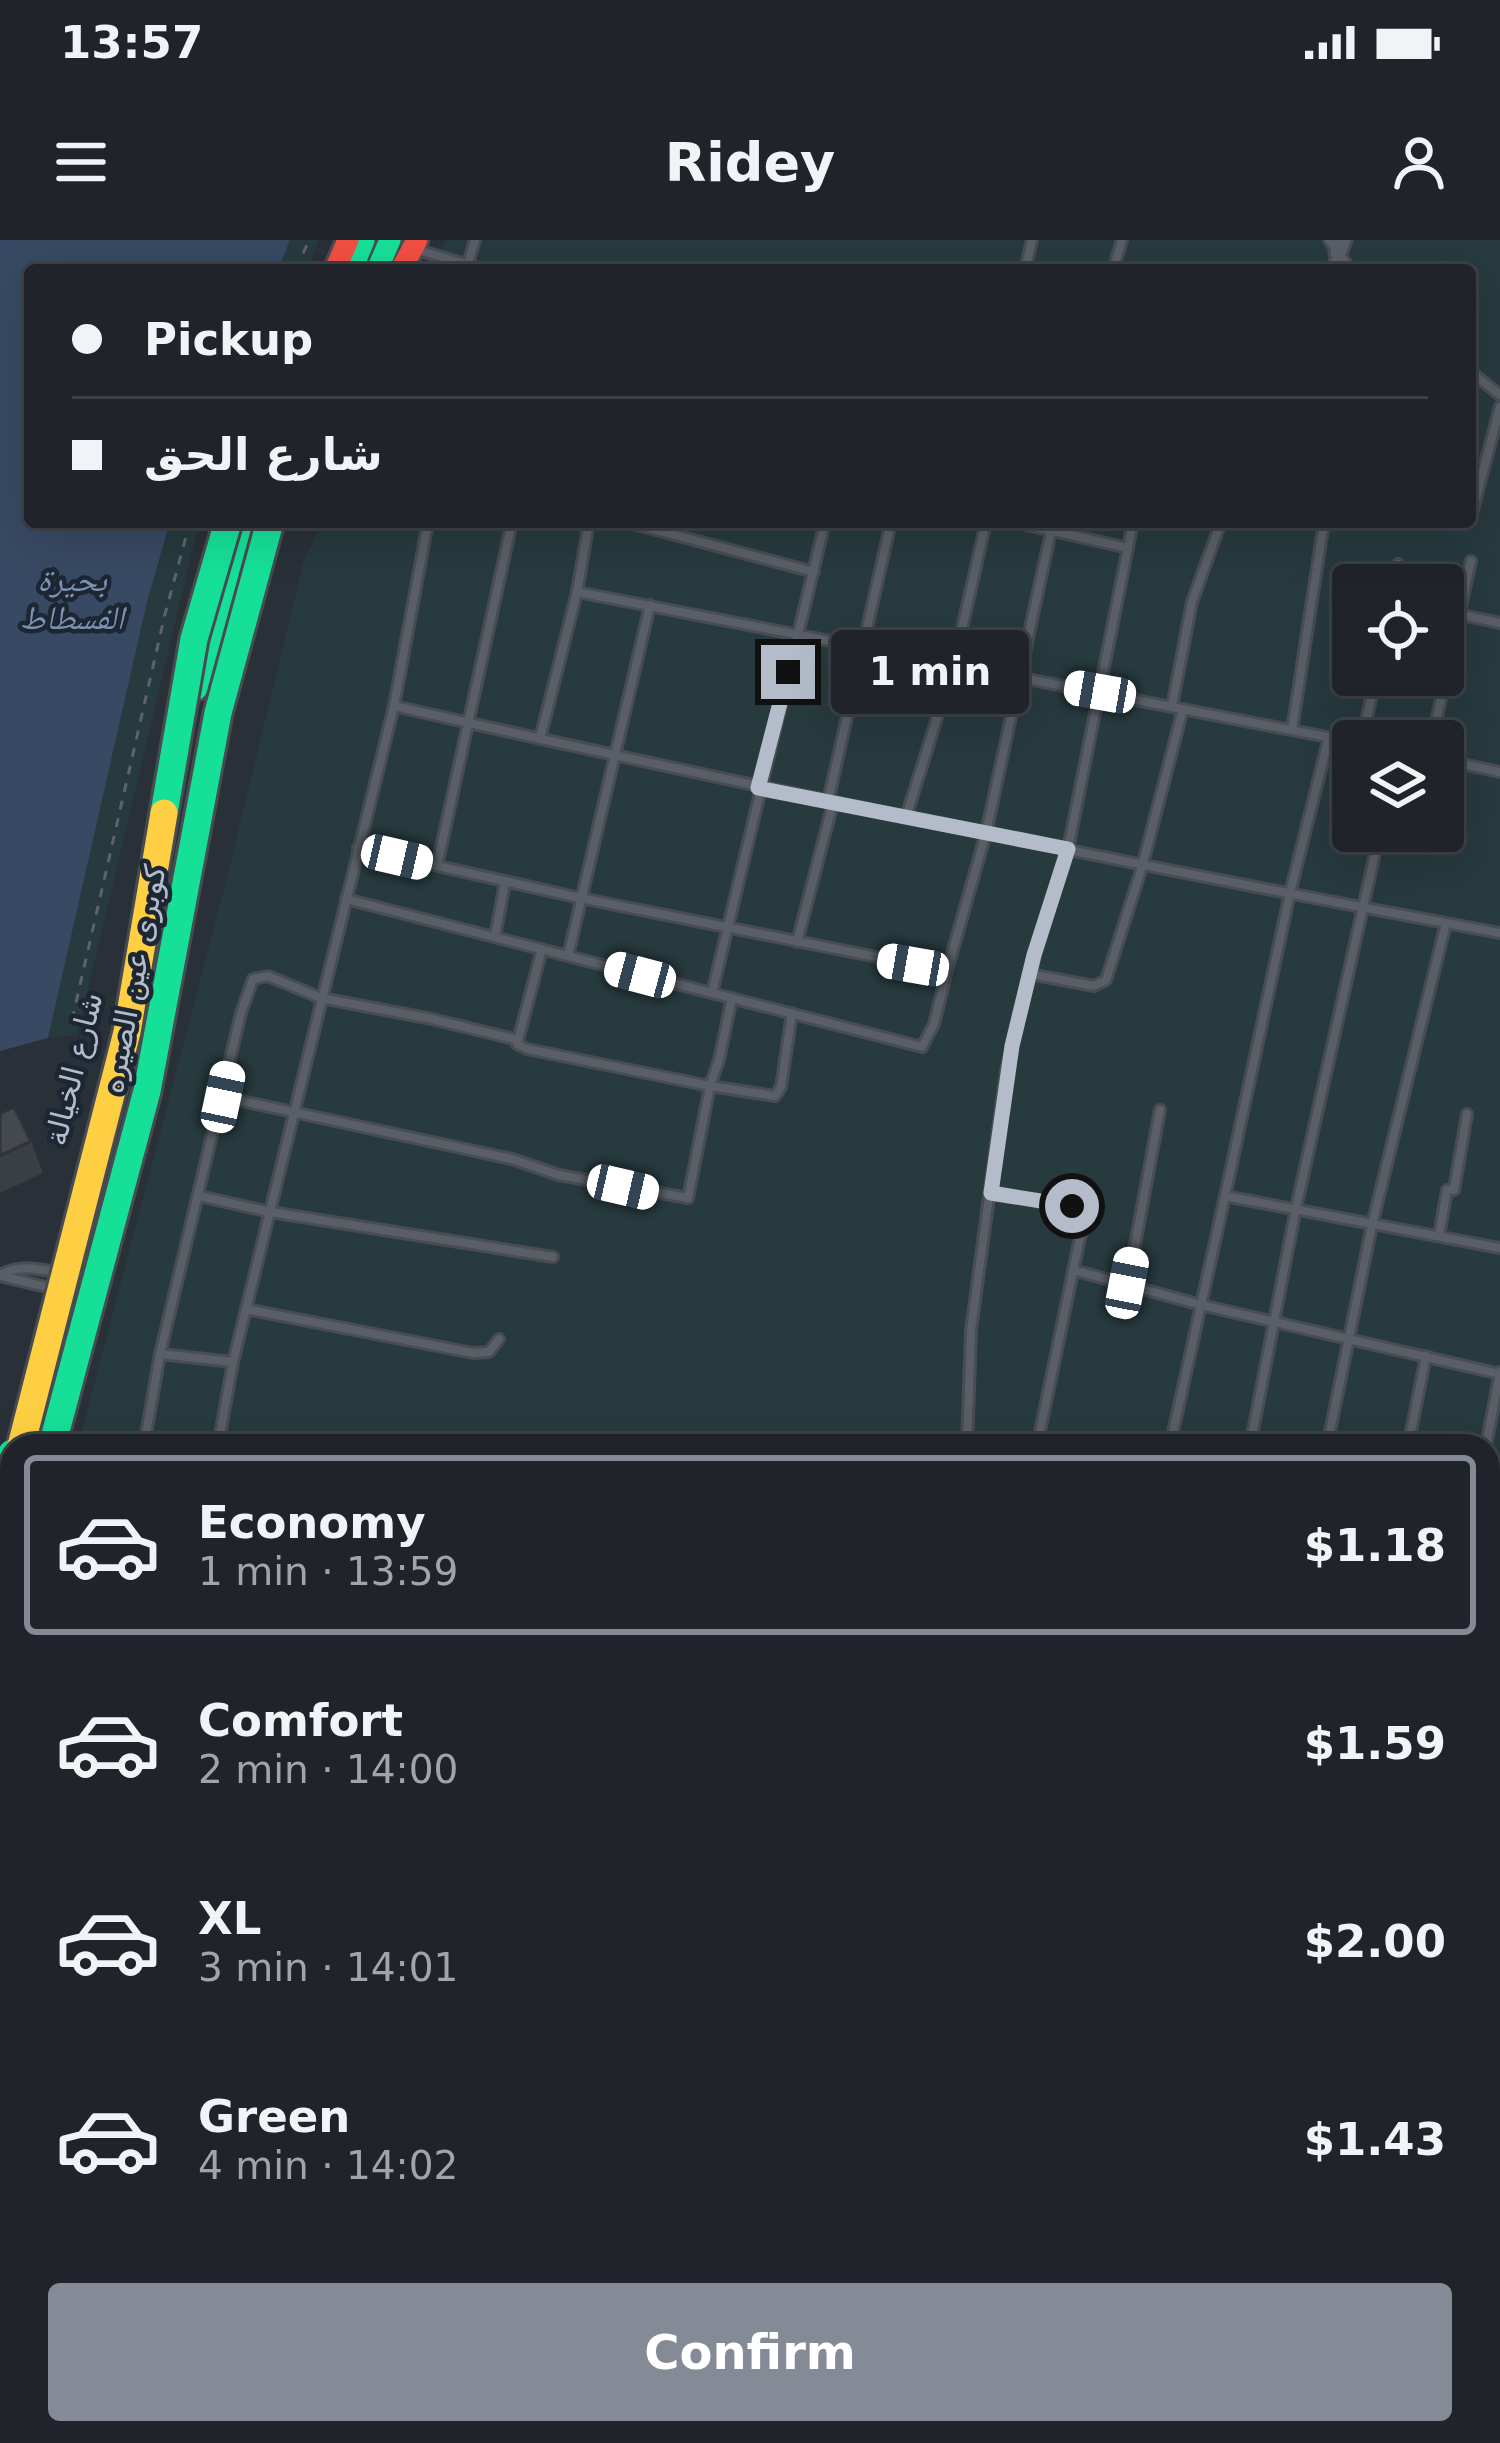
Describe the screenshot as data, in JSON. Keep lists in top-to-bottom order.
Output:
{
  "streets": {
    "main road": ["كوبرى عين الصيره", "شارع الخيالة"]
  },
  "water": ["بحيرة الفسطاط"],
  "page": {
    "status": "13:57",
    "header": "Ridey",
    "banner": ["Pickup", "شارع الحق"],
    "bubble": "1 min",
    "list": [
      {
        "name": "Economy",
        "note": "1 min · 13:59",
        "value": "$1.18"
      },
      {
        "name": "Comfort",
        "note": "2 min · 14:00",
        "value": "$1.59"
      },
      {
        "name": "XL",
        "note": "3 min · 14:01",
        "value": "$2.00"
      },
      {
        "name": "Green",
        "note": "4 min · 14:02",
        "value": "$1.43"
      }
    ],
    "buttons": "Confirm"
  }
}
